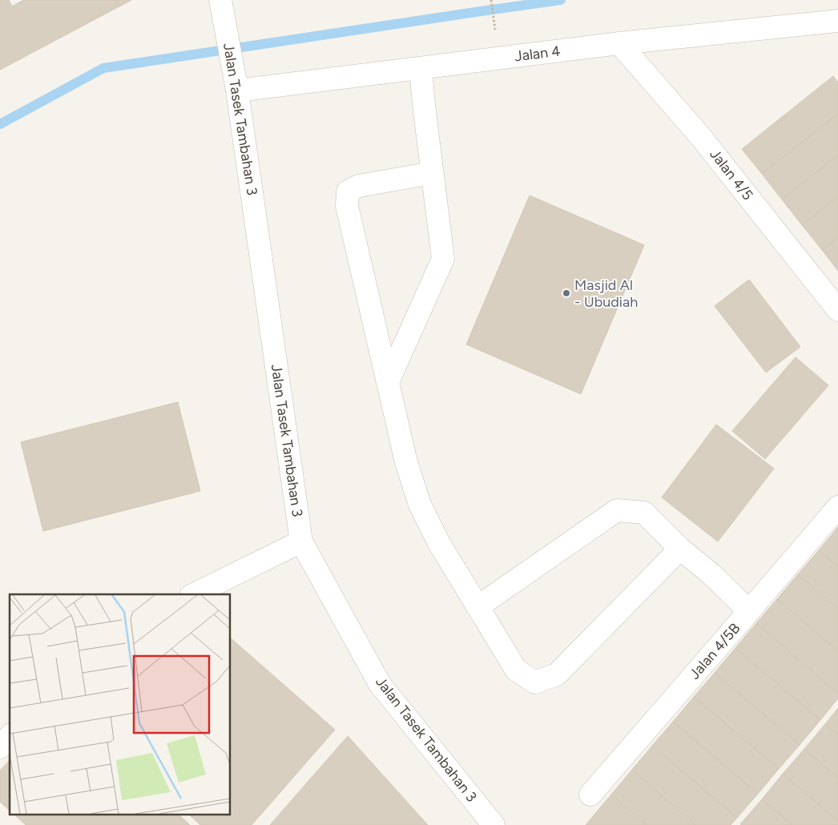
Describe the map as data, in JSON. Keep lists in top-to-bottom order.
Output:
{
  "streets": {
    "street": [
      "Jalan 4",
      "Jalan Tasek Tambahan 3",
      "Jalan 4/5",
      "Jalan 4/5B"
    ]
  },
  "crossings": [
    ["Jalan 4", "Jalan Tasek Tambahan 3"],
    ["Jalan 4", "Jalan 4/5"]
  ],
  "places": ["Masjid Al - Ubudiah"]
}
